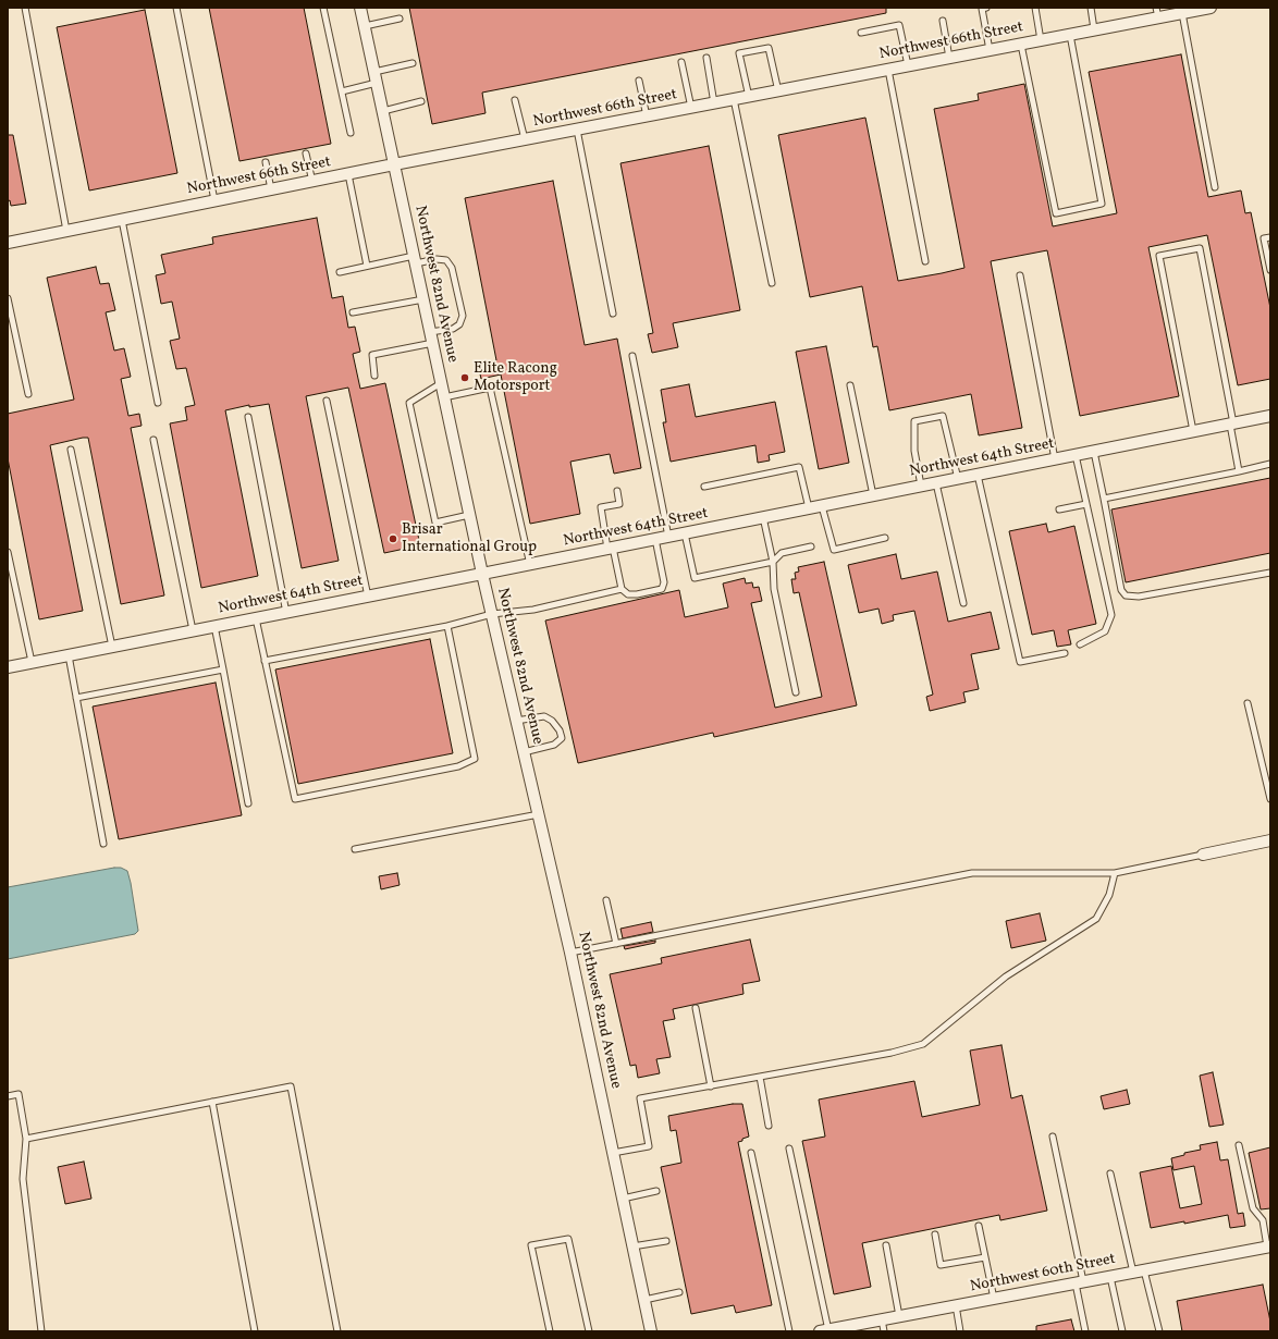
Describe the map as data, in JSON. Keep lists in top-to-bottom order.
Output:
{
  "streets": {
    "street": [
      "Northwest 66th Street",
      "Northwest 82nd Avenue",
      "Northwest 64th Street",
      "Northwest 60th Street"
    ]
  },
  "crossings": [
    ["Northwest 66th Street", "Northwest 82nd Avenue"],
    ["Northwest 82nd Avenue", "Northwest 64th Street"]
  ],
  "places": ["Elite Racong Motorsport", "Brisar International Group"]
}
